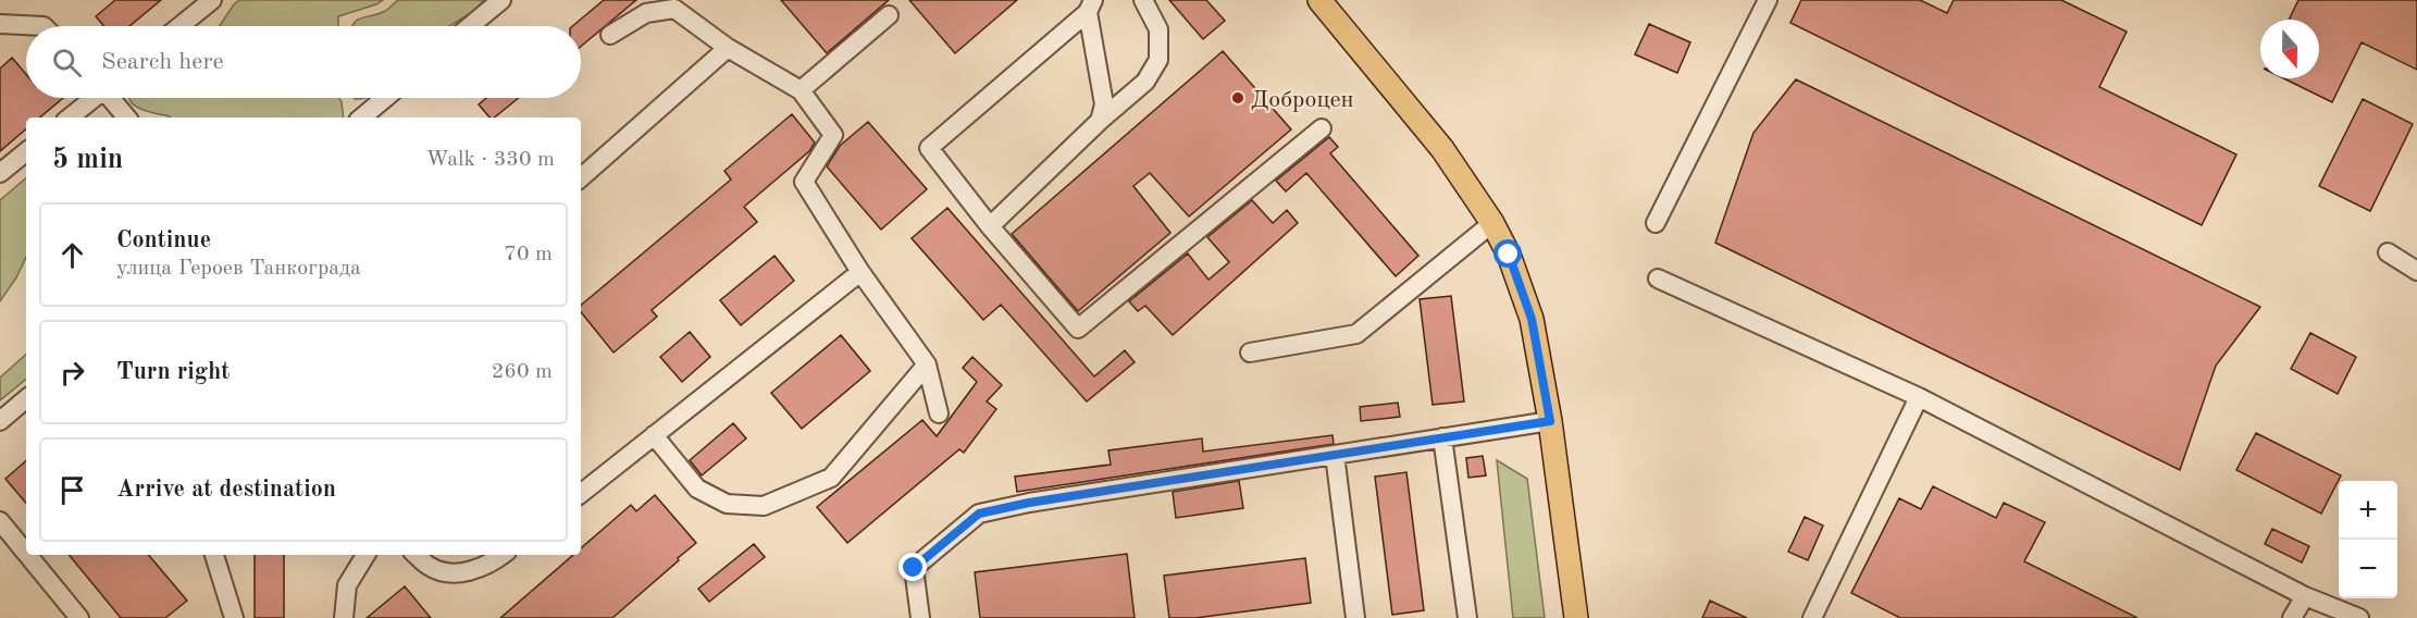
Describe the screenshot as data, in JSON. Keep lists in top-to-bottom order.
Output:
{
  "places": ["Доброцен"],
  "north": "bottom",
  "page": {
    "search": "Search here",
    "heading": ["5 min", "Walk · 330 m"],
    "list": [
      ["Continue", "улица Героев Танкограда", "70 m"],
      ["Turn right", "260 m"],
      "Arrive at destination"
    ],
    "map_buttons": ["+", "−"]
  }
}
